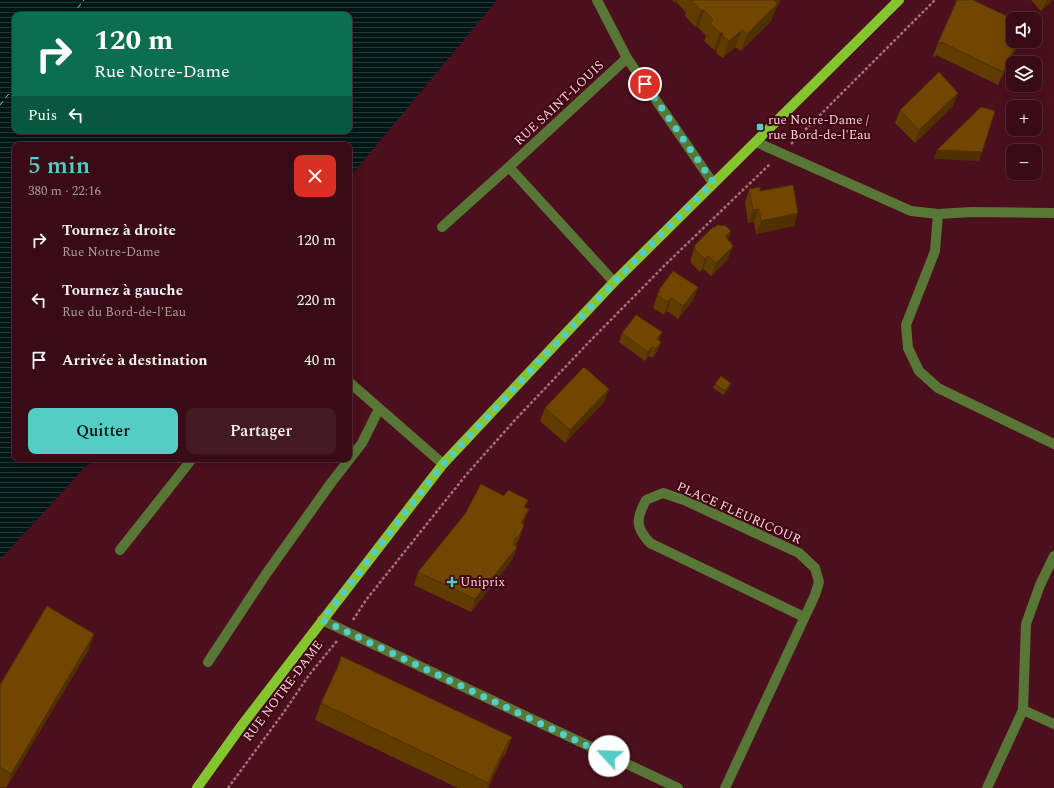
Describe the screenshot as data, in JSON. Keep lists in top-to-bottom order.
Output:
{
  "streets": {
    "main road": ["RUE NOTRE-DAME"],
    "street": ["RUE SAINT-LOUIS", "PLACE FLEURICOUR"]
  },
  "places": {
    "transit": ["rue Notre-Dame / rue Bord-de-l'Eau"],
    "health": ["Uniprix"]
  },
  "page": {
    "map_buttons": ["+", "−"],
    "turn": ["120 m", "Rue Notre-Dame"],
    "then": "Puis",
    "heading": ["5 min", "380 m · 22:16"],
    "list": [
      {
        "name": "Tournez à droite",
        "note": "Rue Notre-Dame",
        "value": "120 m"
      },
      {
        "name": "Tournez à gauche",
        "note": "Rue du Bord-de-l'Eau",
        "value": "220 m"
      },
      {
        "name": "Arrivée à destination",
        "value": "40 m"
      }
    ],
    "buttons": ["Quitter", "Partager"]
  }
}
